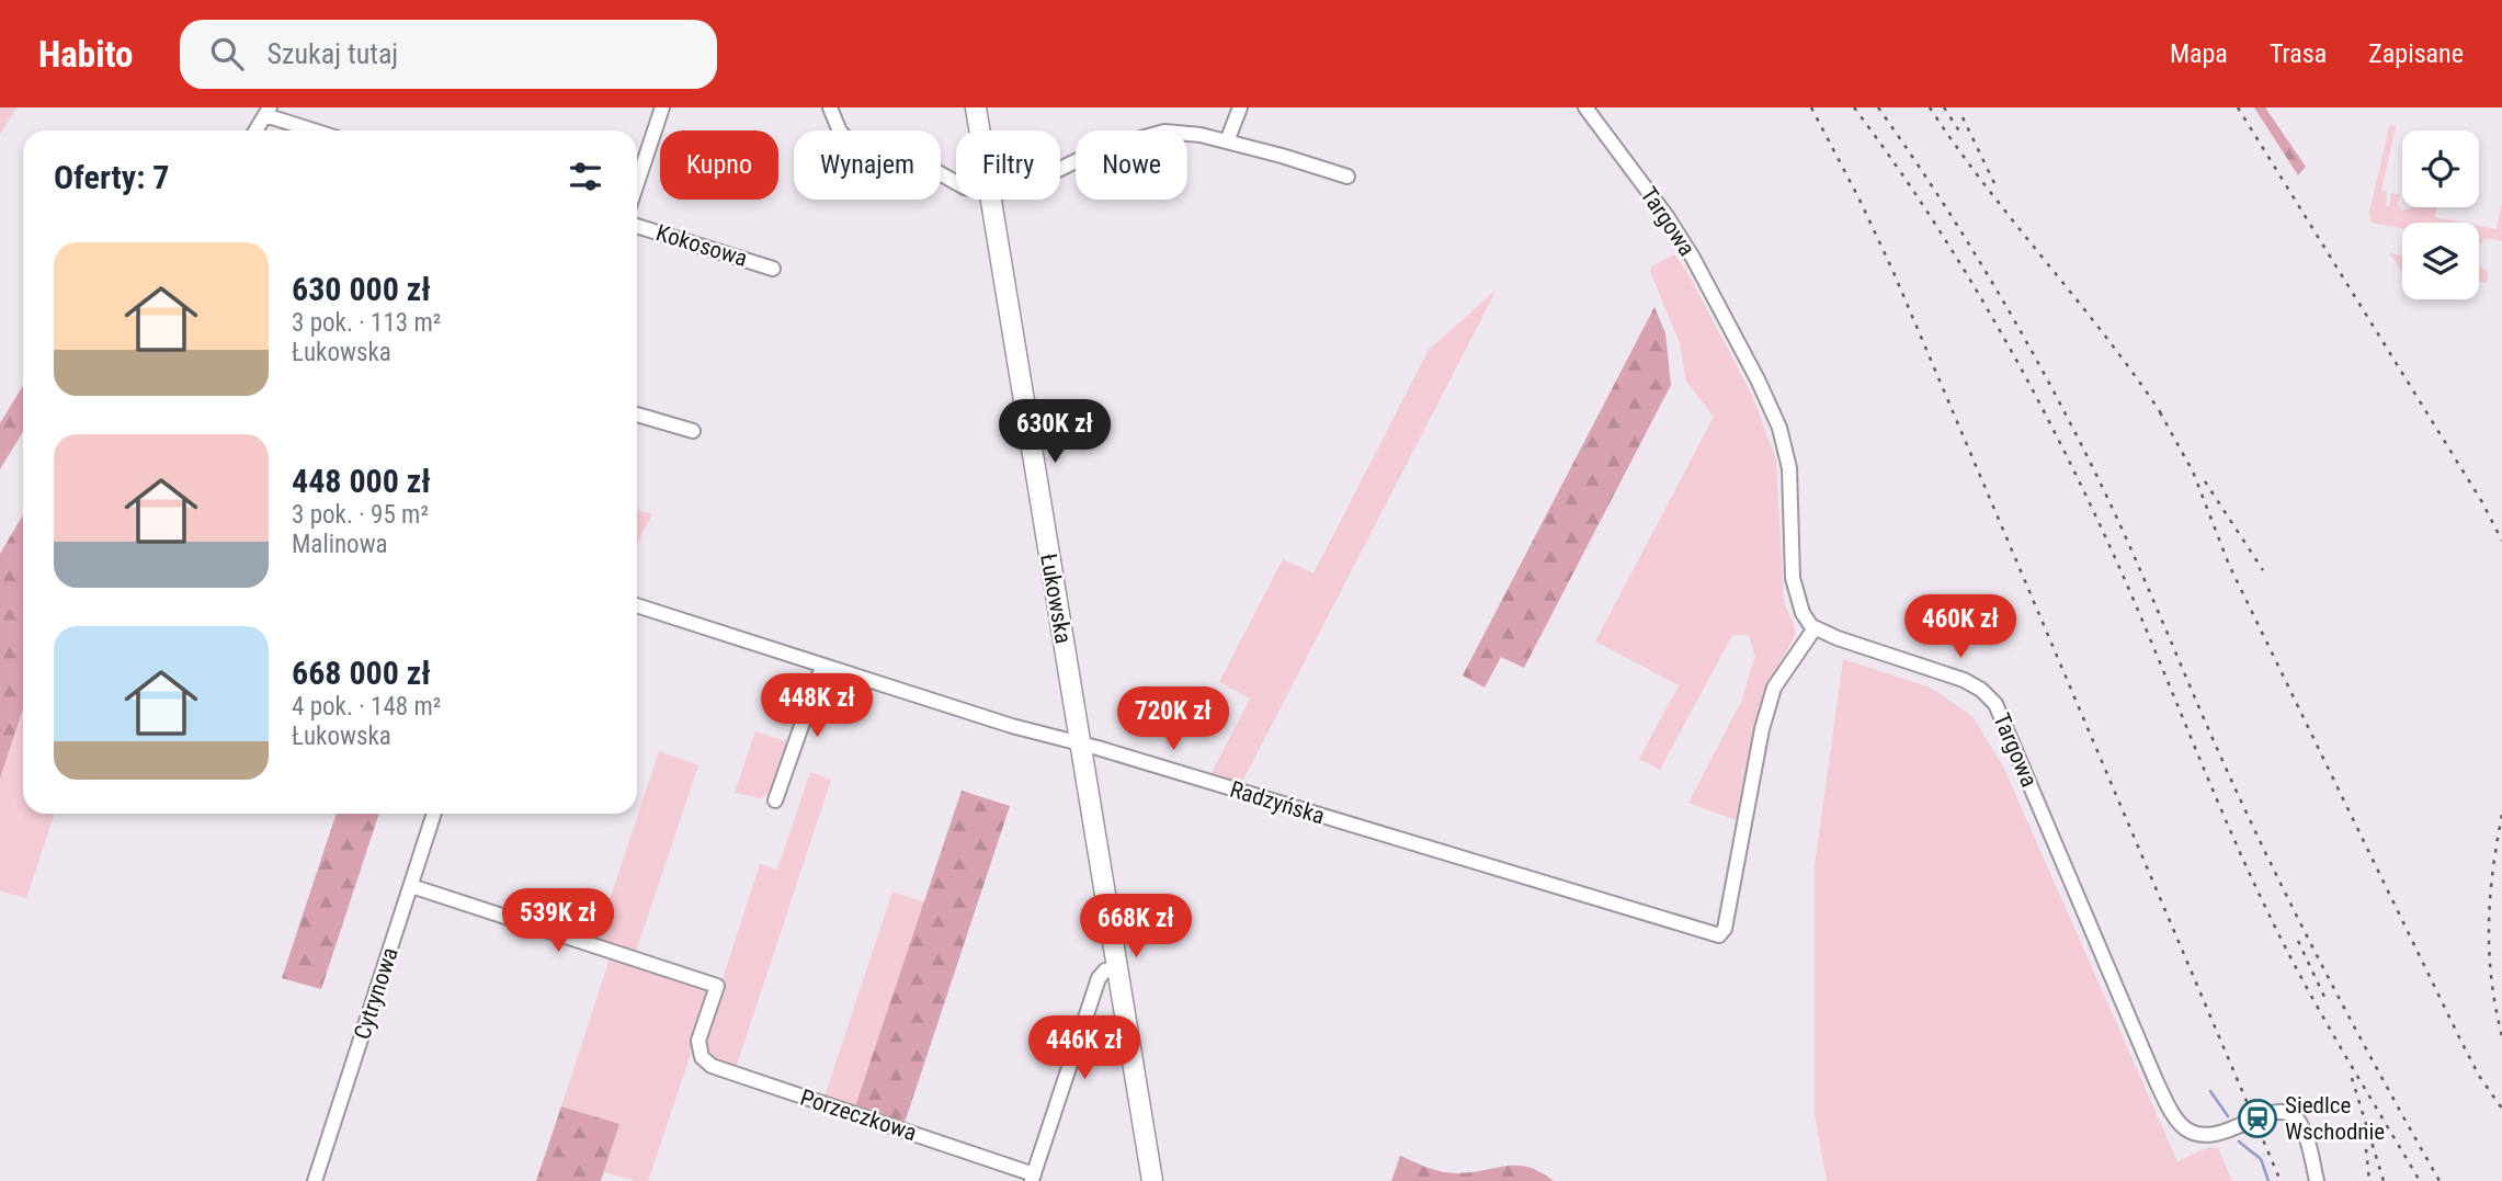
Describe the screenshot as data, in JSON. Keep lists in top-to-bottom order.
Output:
{
  "streets": {
    "main road": ["Łukowska"],
    "street": [
      "Targowa",
      "Kokosowa",
      "Radzyńska",
      "Cytrynowa",
      "Porzeczkowa"
    ]
  },
  "crossings": [
    ["Targowa", "Radzyńska"],
    ["Łukowska", "Radzyńska"],
    ["Cytrynowa", "Porzeczkowa"]
  ],
  "places": {
    "station": ["Siedlce Wschodnie"]
  },
  "page": {
    "header": "Habito",
    "search": "Szukaj tutaj",
    "nav": ["Mapa", "Trasa", "Zapisane"],
    "chip": [
      "Kupno",
      "Wynajem",
      "Filtry",
      "Nowe"
    ],
    "heading": "Oferty: 7",
    "list": [
      {
        "name": "630 000 zł",
        "note": "3 pok. · 113 m² · Łukowska"
      },
      {
        "name": "448 000 zł",
        "note": "3 pok. · 95 m² · Malinowa"
      },
      {
        "name": "668 000 zł",
        "note": "4 pok. · 148 m² · Łukowska"
      }
    ],
    "price": [
      "630K zł",
      "460K zł",
      "448K zł",
      "720K zł",
      "539K zł",
      "668K zł",
      "446K zł"
    ]
  }
}
